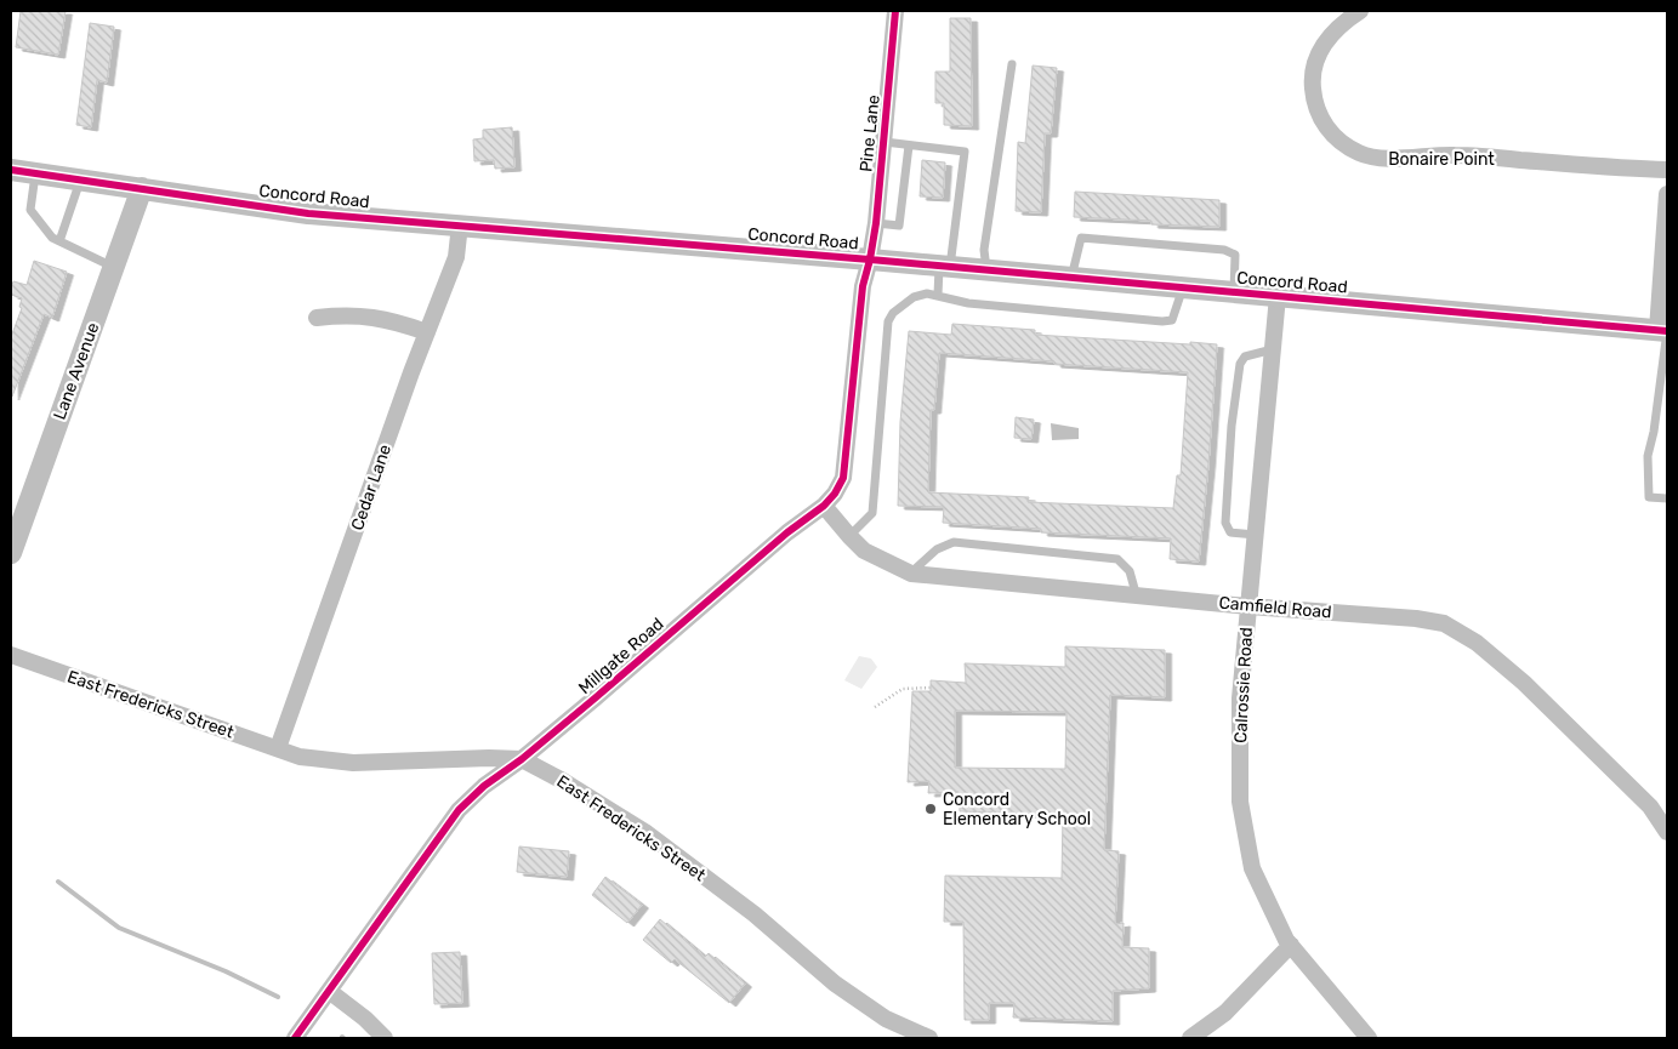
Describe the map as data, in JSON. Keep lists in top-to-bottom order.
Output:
{
  "streets": {
    "street": [
      "Pine Lane",
      "Bonaire Point",
      "Concord Road",
      "Lane Avenue",
      "Cedar Lane",
      "Camfield Road",
      "Millgate Road",
      "Calrossie Road",
      "East Fredericks Street"
    ]
  },
  "crossings": [
    ["Pine Lane", "Concord Road"],
    ["Pine Lane", "Millgate Road"],
    ["Concord Road", "Lane Avenue"],
    ["Concord Road", "Cedar Lane"],
    ["Concord Road", "Millgate Road"],
    ["Concord Road", "Calrossie Road"],
    ["Cedar Lane", "East Fredericks Street"],
    ["Camfield Road", "Millgate Road"],
    ["Camfield Road", "Calrossie Road"],
    ["Millgate Road", "East Fredericks Street"]
  ],
  "places": ["Concord Elementary School"]
}
